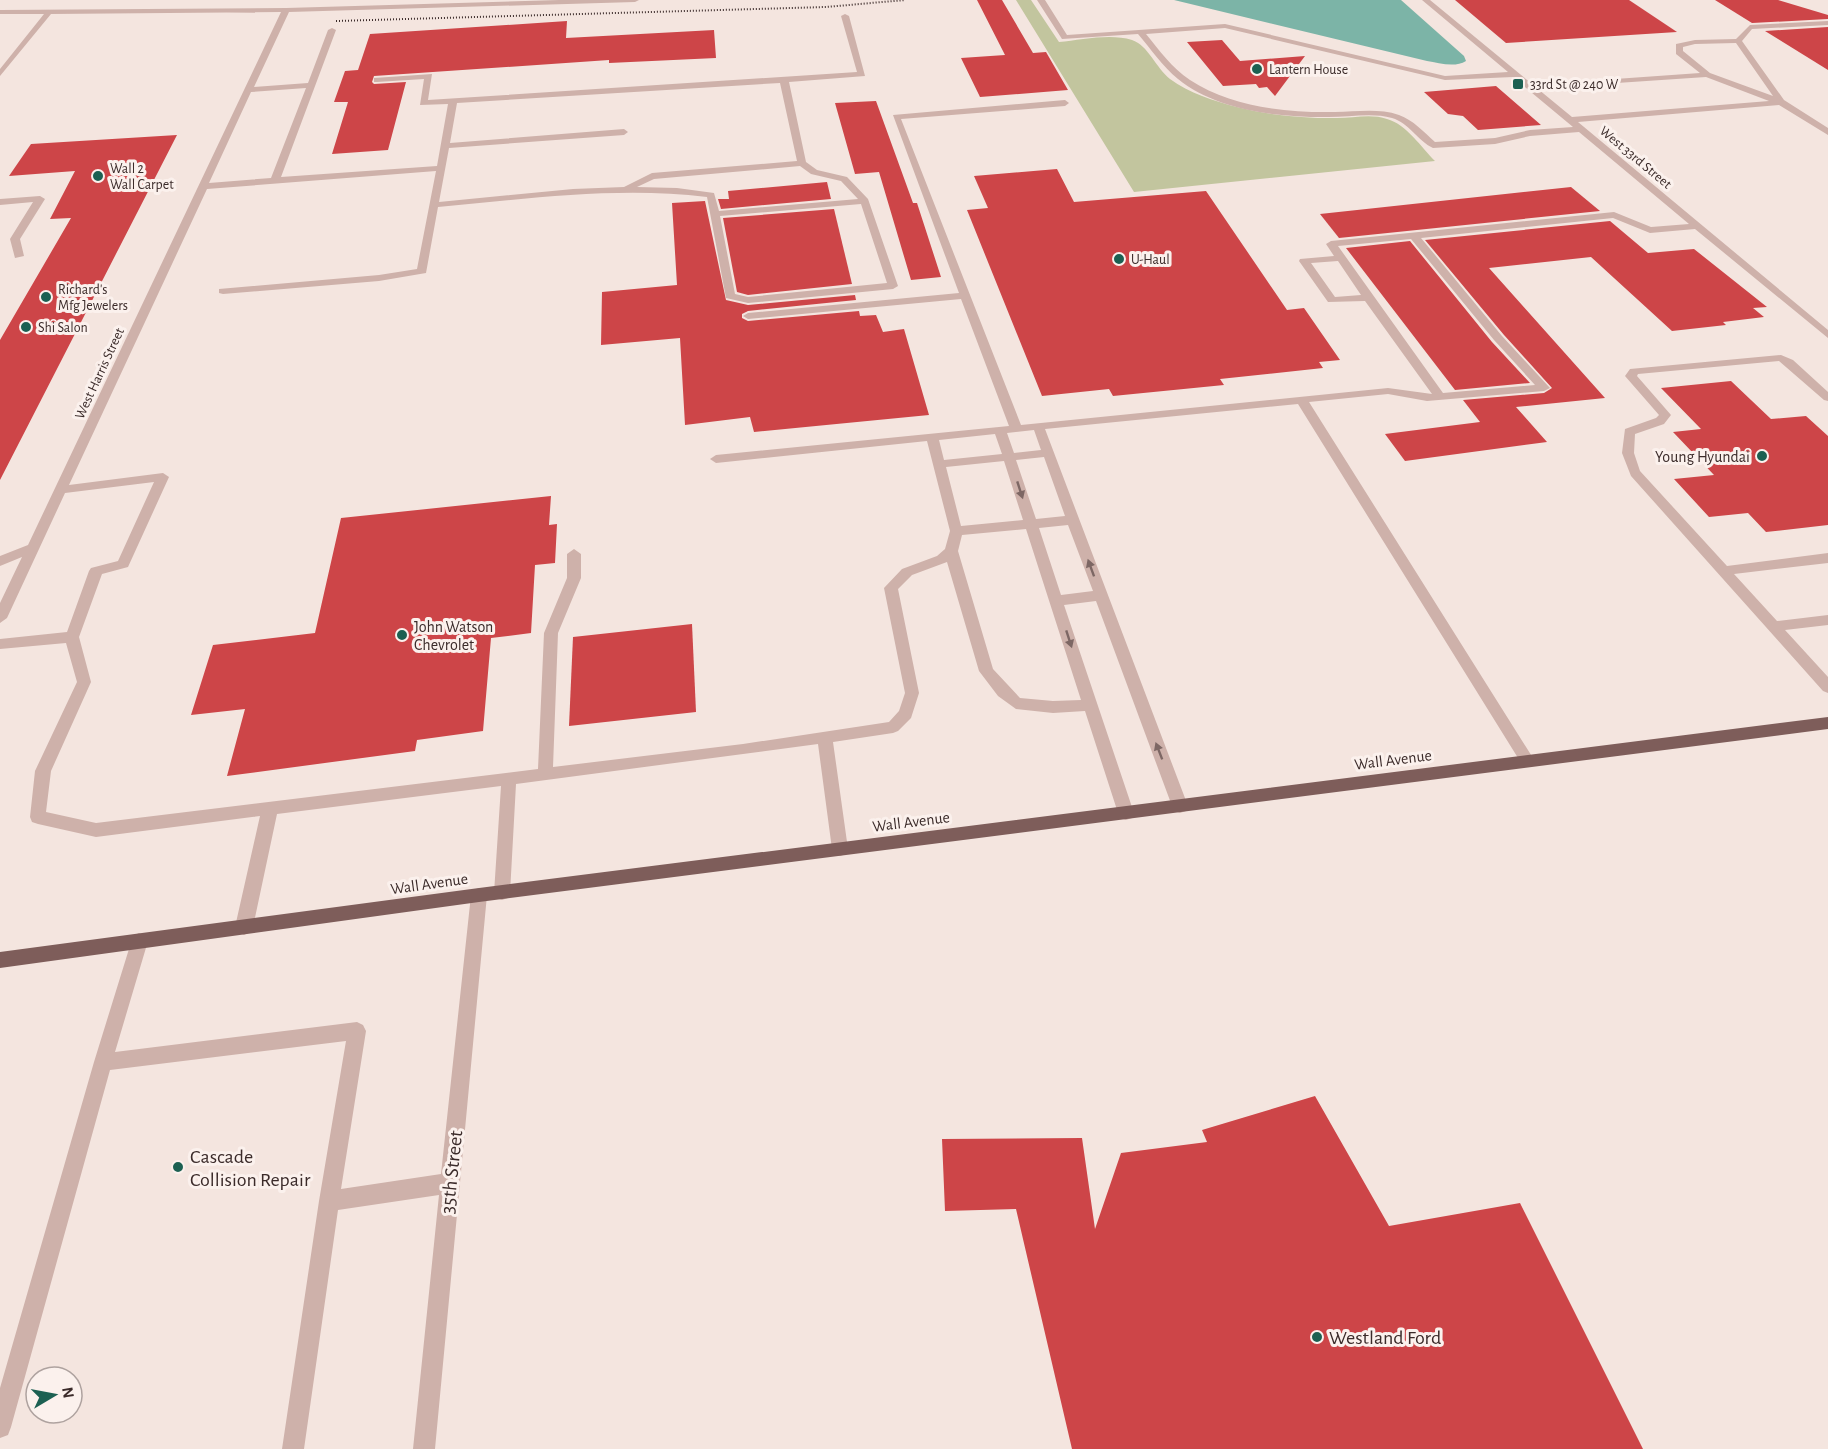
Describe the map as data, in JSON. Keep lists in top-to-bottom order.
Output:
{
  "streets": {
    "main road": ["Wall Avenue"],
    "street": ["West 33rd Street", "West Harris Street", "35th Street"]
  },
  "crossings": [
    ["Wall Avenue", "35th Street"]
  ],
  "places": {
    "other": [
      "Lantern House",
      "Wall 2 Wall Carpet",
      "U-Haul",
      "Richard's Mfg Jewelers",
      "Shi Salon",
      "Young Hyundai",
      "John Watson Chevrolet",
      "Cascade Collision Repair",
      "Westland Ford"
    ],
    "transit": ["33rd St @ 240 W"]
  },
  "north": "right"
}
